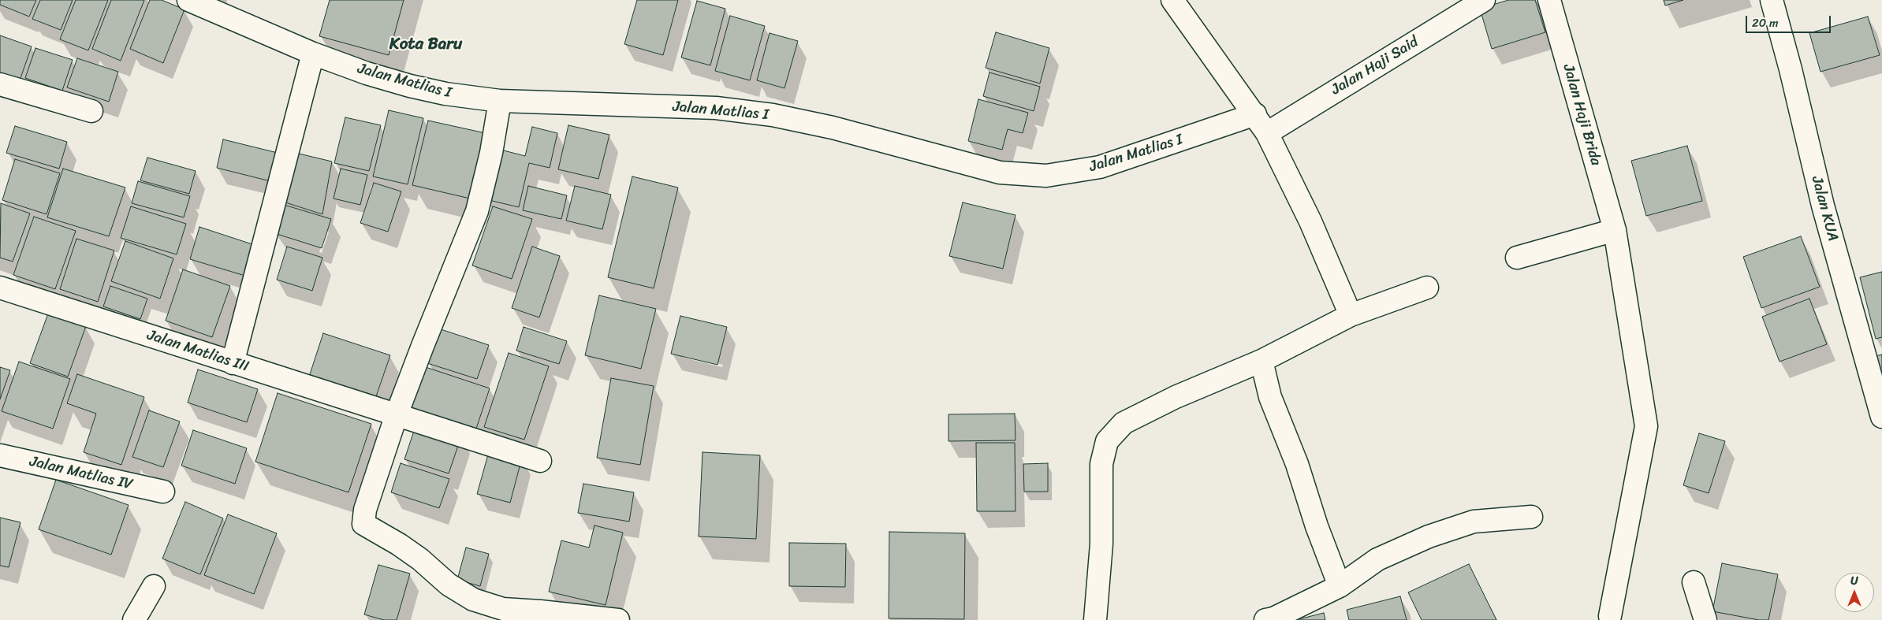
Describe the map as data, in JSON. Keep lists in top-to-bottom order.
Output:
{
  "streets": {
    "street": [
      "Jalan Haji Said",
      "Jalan Matlias I",
      "Jalan Haji Brida",
      "Jalan KUA",
      "Jalan Matlias III",
      "Jalan Matlias IV"
    ]
  },
  "districts": ["Kota Baru"],
  "scale_bar": "20 m",
  "north": "top"
}
